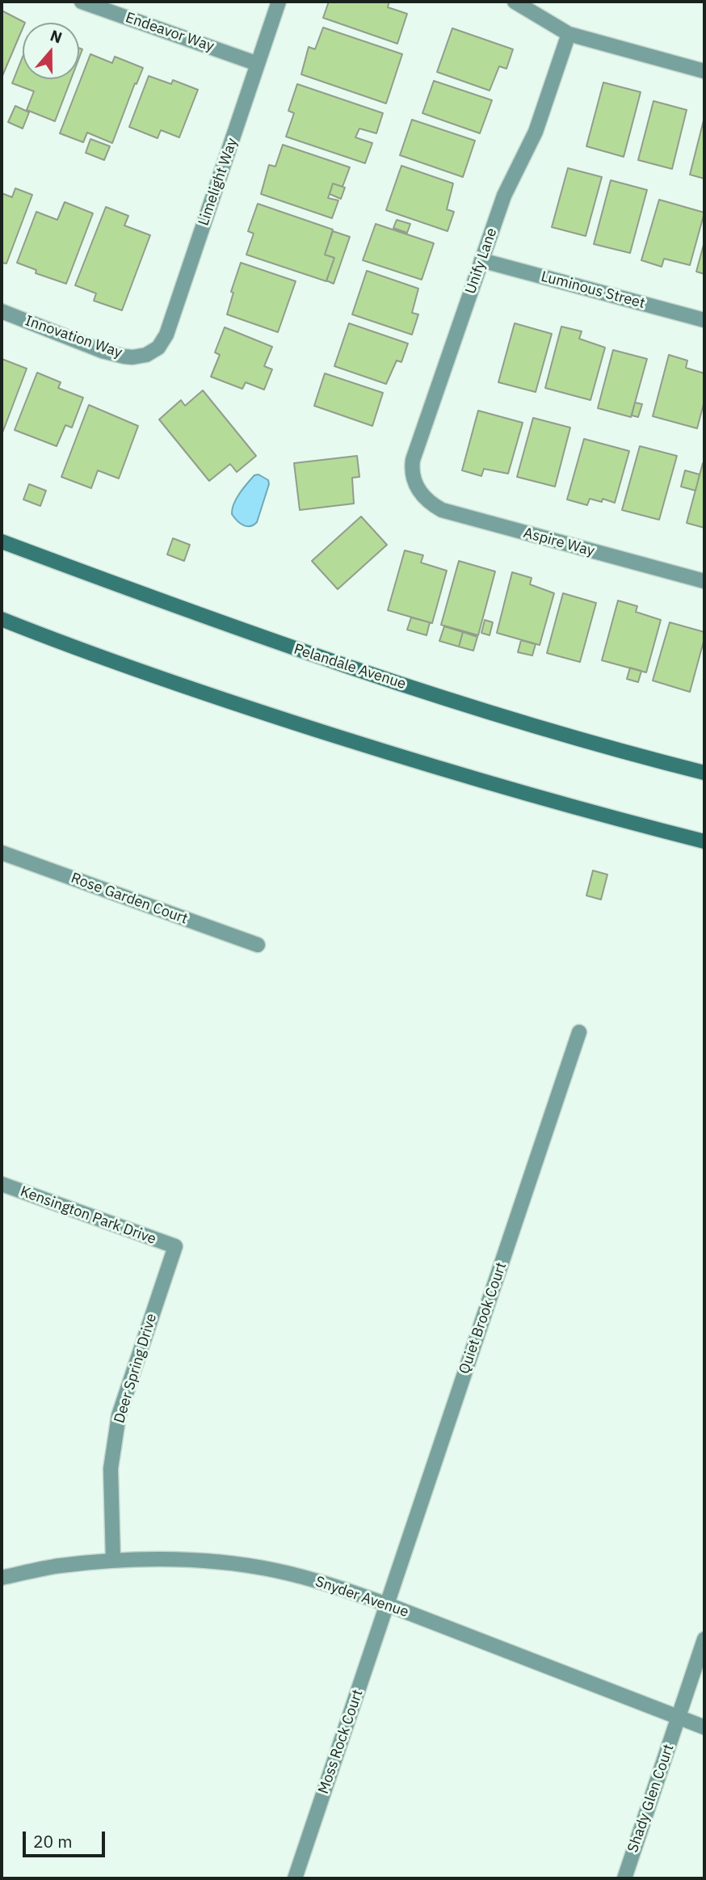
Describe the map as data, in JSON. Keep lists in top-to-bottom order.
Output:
{
  "streets": {
    "main road": ["Pelandale Avenue"],
    "street": [
      "Endeavor Way",
      "Limelight Way",
      "Unify Lane",
      "Luminous Street",
      "Innovation Way",
      "Aspire Way",
      "Rose Garden Court",
      "Kensington Park Drive",
      "Quiet Brook Court",
      "Deer Spring Drive",
      "Snyder Avenue",
      "Moss Rock Court",
      "Shady Glen Court"
    ]
  },
  "crossings": [
    ["Endeavor Way", "Limelight Way"],
    ["Limelight Way", "Innovation Way"],
    ["Unify Lane", "Luminous Street"],
    ["Unify Lane", "Aspire Way"],
    ["Kensington Park Drive", "Deer Spring Drive"],
    ["Quiet Brook Court", "Snyder Avenue"],
    ["Quiet Brook Court", "Moss Rock Court"],
    ["Deer Spring Drive", "Snyder Avenue"],
    ["Snyder Avenue", "Moss Rock Court"],
    ["Snyder Avenue", "Shady Glen Court"]
  ],
  "scale_bar": "20 m",
  "north": "top"
}
